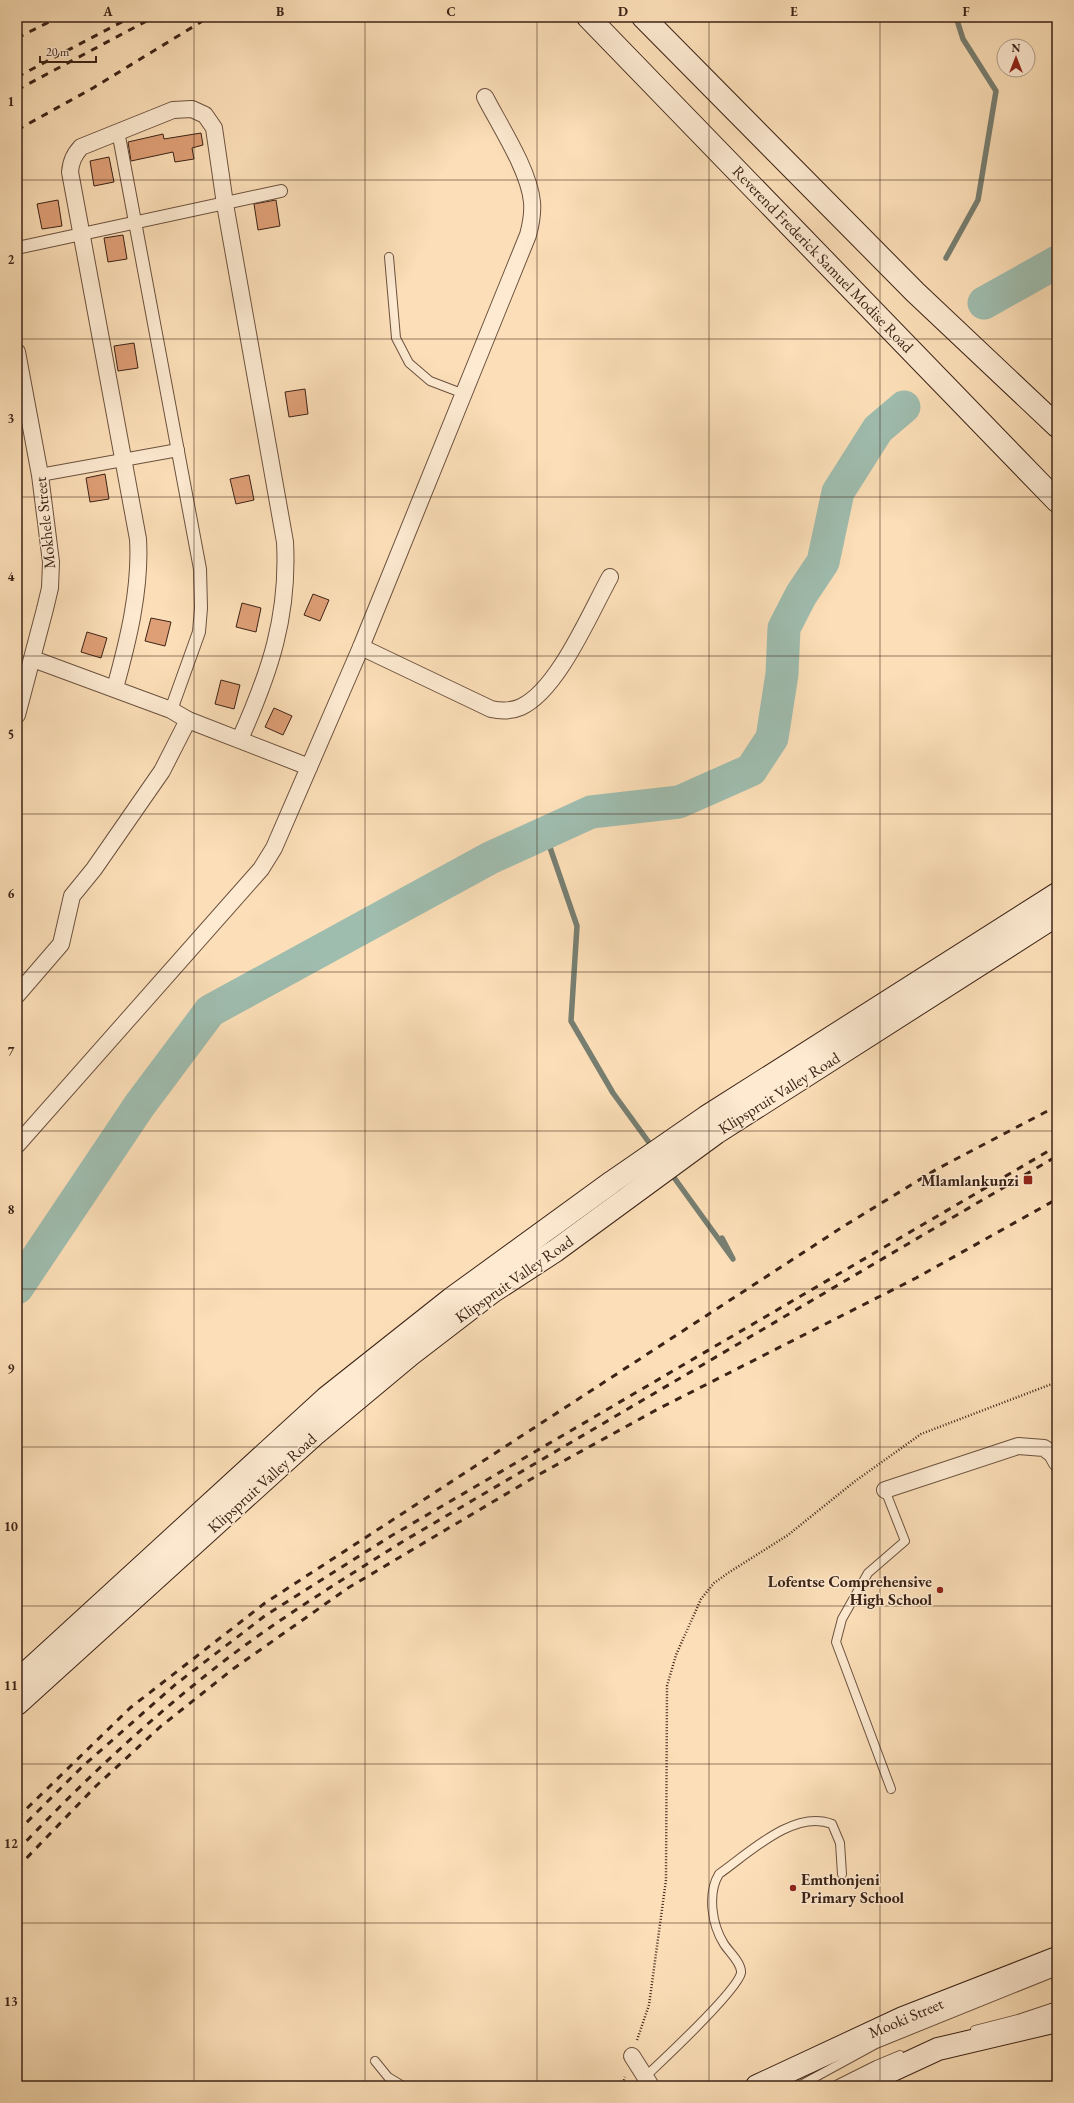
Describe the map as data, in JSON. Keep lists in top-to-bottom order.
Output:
{
  "streets": {
    "main road": ["Reverend Frederick Samuel Modise Road", "Klipspruit Valley Road", "Mooki Street"],
    "street": ["Mokhele Street"]
  },
  "places": {
    "transit": ["Mlamlankunzi"],
    "other": ["Lofentse Comprehensive High School", "Emthonjeni Primary School"]
  },
  "scale_bar": "20 m",
  "north": "top",
  "grid": {
    "columns": [
      "A",
      "B",
      "C",
      "D",
      "E",
      "F"
    ],
    "rows": [
      "1",
      "2",
      "3",
      "4",
      "5",
      "6",
      "7",
      "8",
      "9",
      "10",
      "11",
      "12",
      "13"
    ]
  }
}
